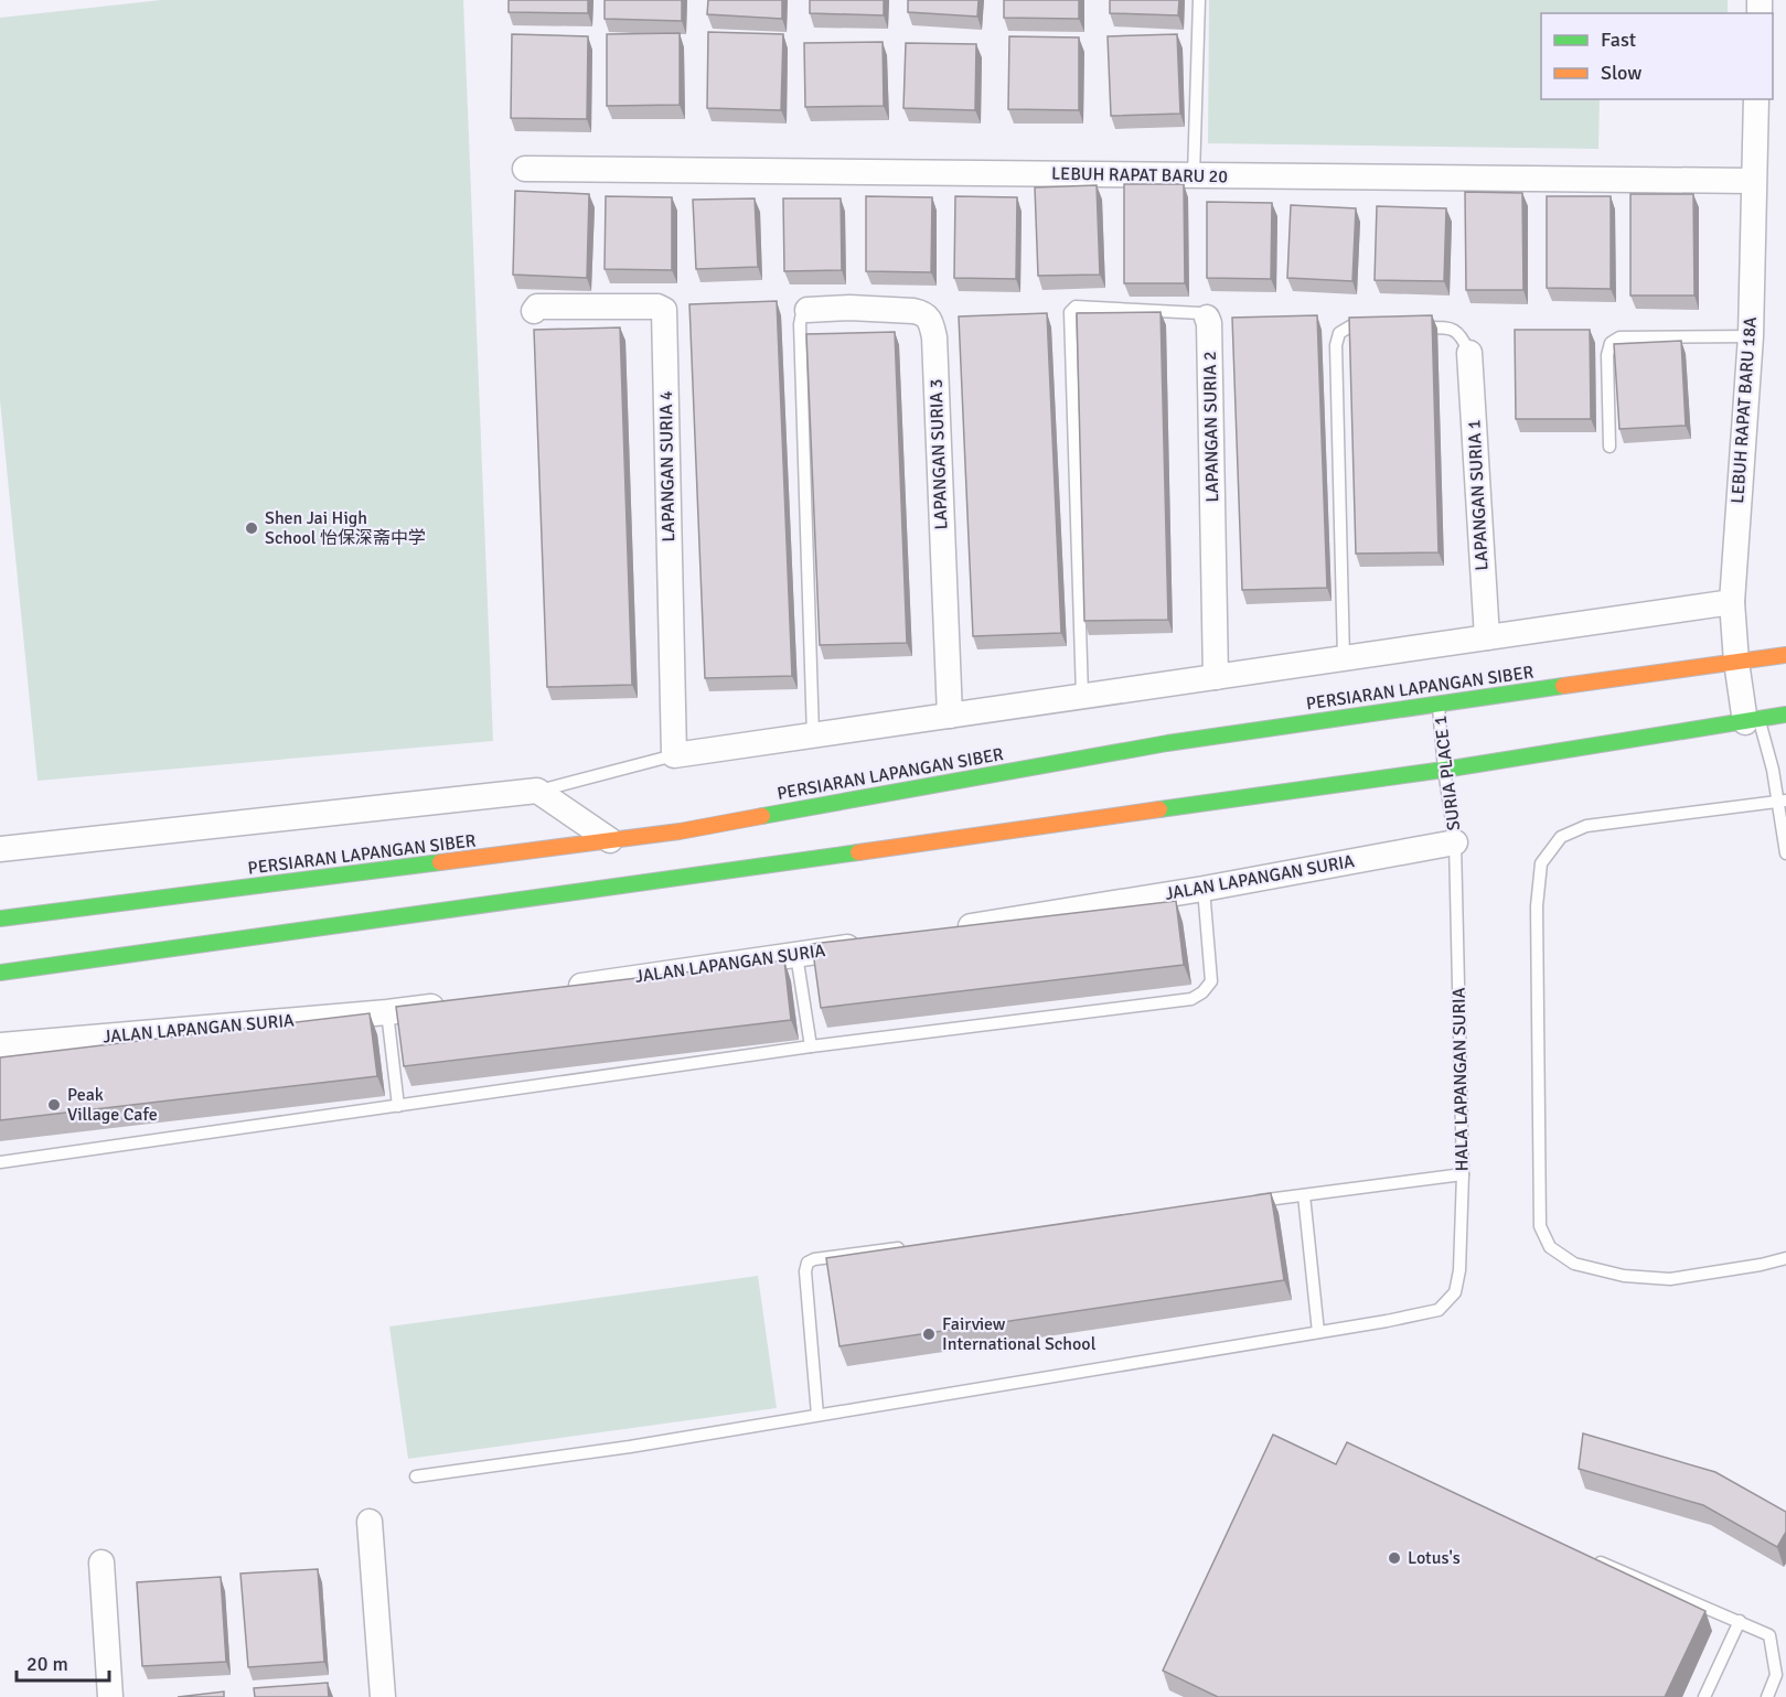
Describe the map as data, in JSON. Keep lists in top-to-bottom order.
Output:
{
  "streets": {
    "main road": ["PERSIARAN LAPANGAN SIBER"],
    "street": [
      "LEBUH RAPAT BARU 20",
      "LEBUH RAPAT BARU 18A",
      "LAPANGAN SURIA 2",
      "LAPANGAN SURIA 3",
      "LAPANGAN SURIA 4",
      "LAPANGAN SURIA 1",
      "JALAN LAPANGAN SURIA"
    ],
    "lane": ["SURIA PLACE 1", "HALA LAPANGAN SURIA"]
  },
  "crossings": [
    ["LEBUH RAPAT BARU 20", "LEBUH RAPAT BARU 18A"],
    ["LEBUH RAPAT BARU 18A", "PERSIARAN LAPANGAN SIBER"],
    ["PERSIARAN LAPANGAN SIBER", "SURIA PLACE 1"],
    ["SURIA PLACE 1", "JALAN LAPANGAN SURIA"],
    ["SURIA PLACE 1", "HALA LAPANGAN SURIA"],
    ["JALAN LAPANGAN SURIA", "HALA LAPANGAN SURIA"]
  ],
  "places": [
    "Shen Jai High School 怡保深斋中学",
    "Peak Village Cafe",
    "Fairview International School",
    "Lotus's"
  ],
  "legend": ["Fast", "Slow"],
  "scale_bar": "20 m"
}
